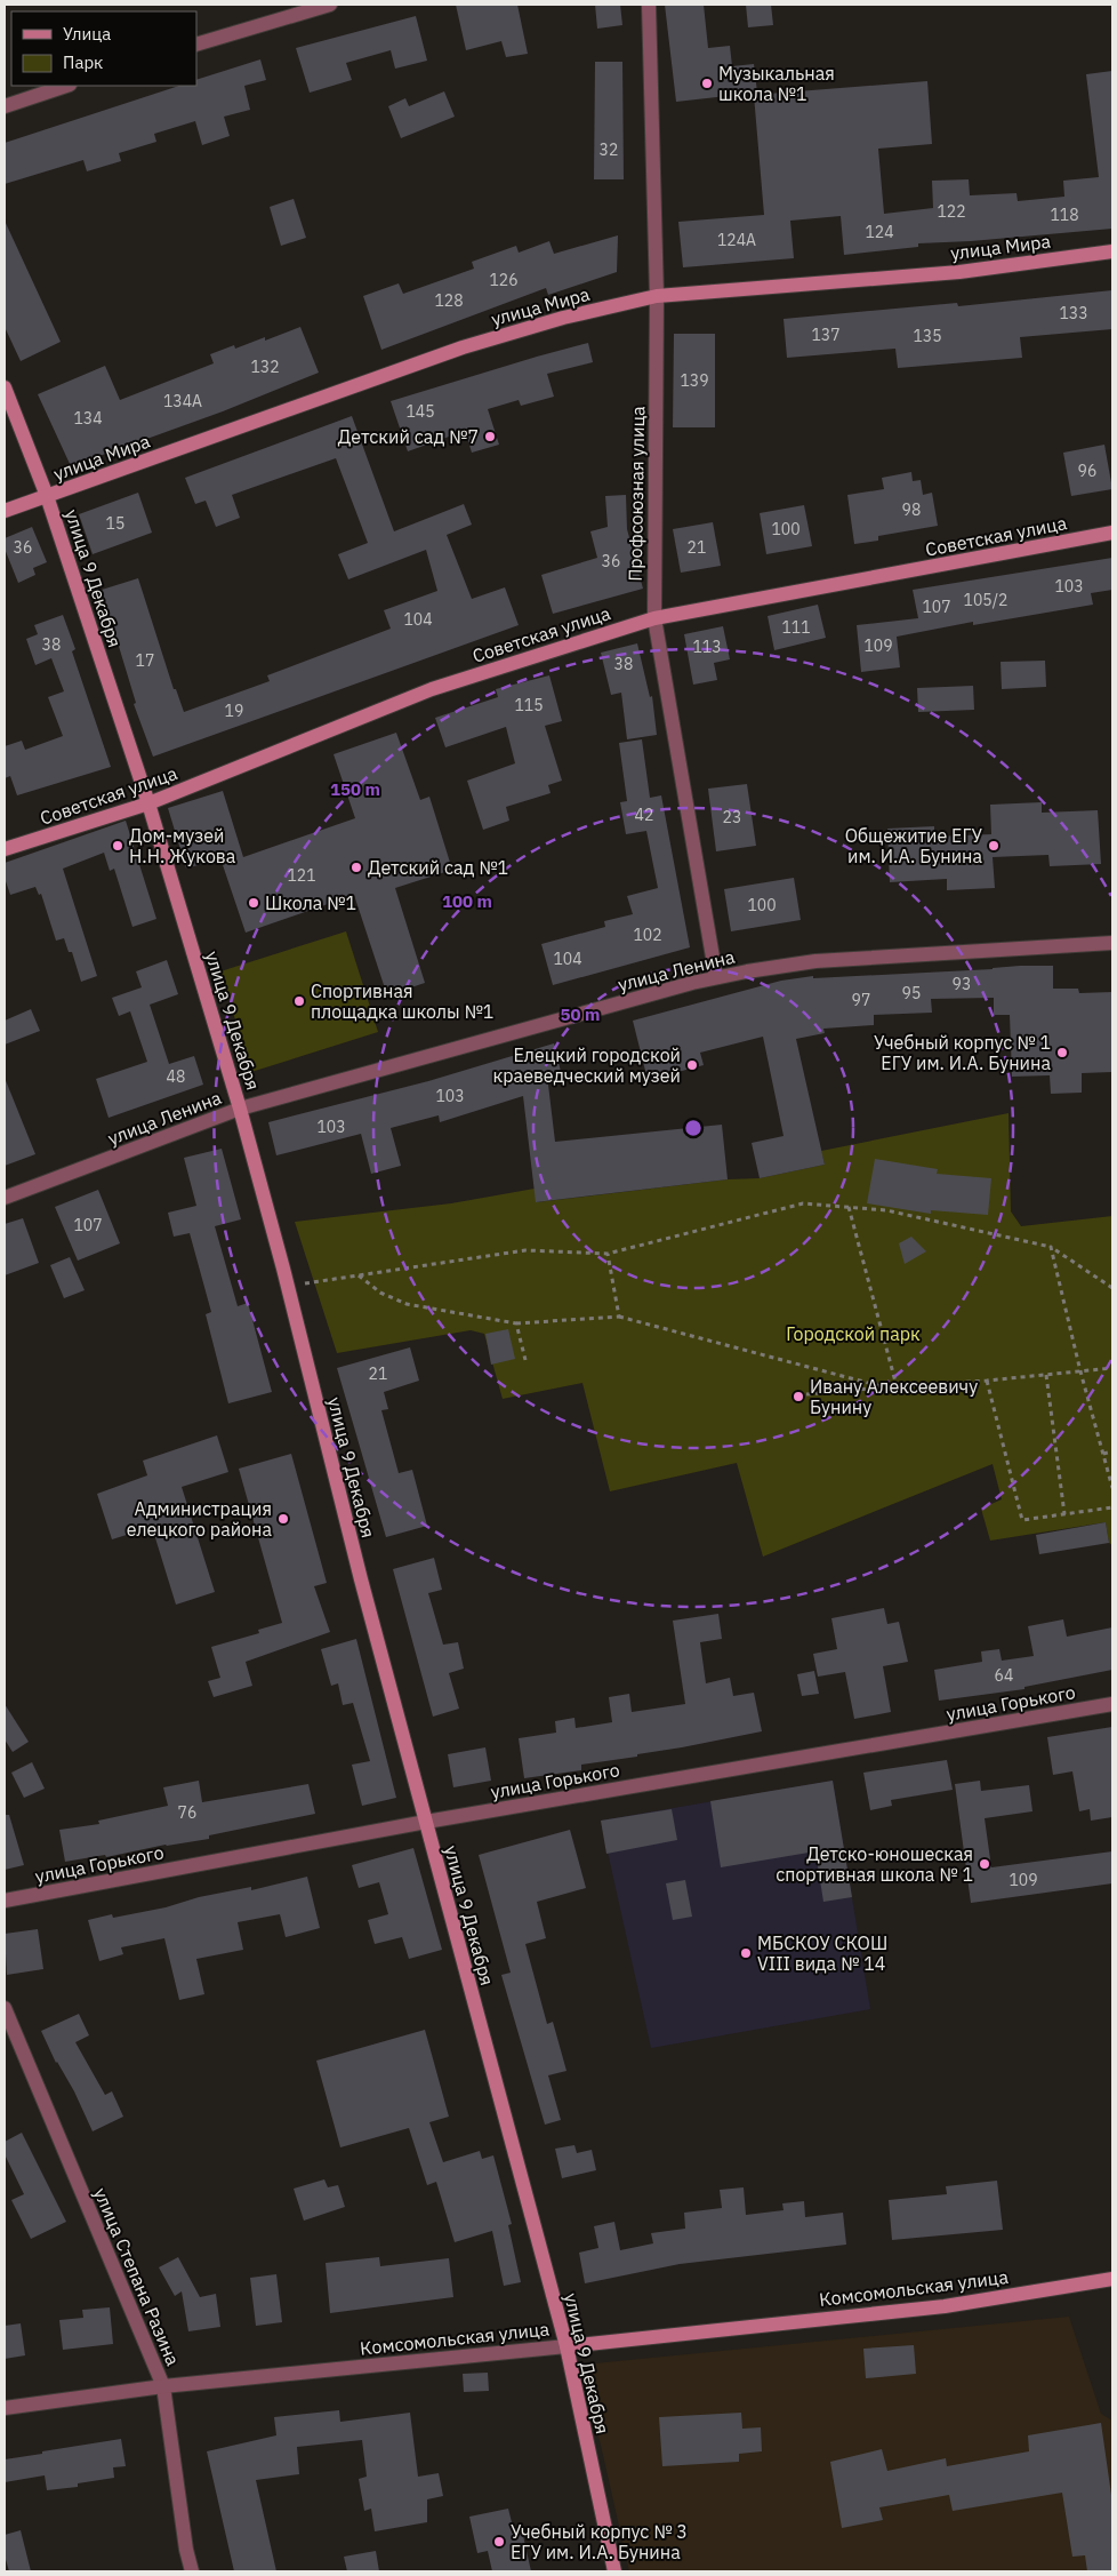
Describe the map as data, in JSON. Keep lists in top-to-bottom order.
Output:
{
  "streets": {
    "main road": [
      "улица Мира",
      "Советская улица",
      "улица 9 Декабря",
      "Комсомольская улица"
    ],
    "street": [
      "Профсоюзная улица",
      "улица Ленина",
      "улица Горького",
      "улица Степана Разина"
    ]
  },
  "crossings": [
    ["улица Мира", "Профсоюзная улица"],
    ["улица Мира", "улица 9 Декабря"],
    ["Профсоюзная улица", "Советская улица"],
    ["Профсоюзная улица", "улица Ленина"],
    ["Советская улица", "улица 9 Декабря"],
    ["улица 9 Декабря", "улица Ленина"],
    ["улица 9 Декабря", "улица Горького"],
    ["улица 9 Декабря", "Комсомольская улица"],
    ["улица Степана Разина", "Комсомольская улица"]
  ],
  "parks": ["Городской парк"],
  "places": [
    "Музыкальная школа №1",
    "Детский сад №7",
    "Дом-музей Н.Н. Жукова",
    "Общежитие ЕГУ им. И.А. Бунина",
    "Детский сад №1",
    "Школа №1",
    "Спортивная площадка школы №1",
    "Учебный корпус № 1 ЕГУ им. И.А. Бунина",
    "Елецкий городской краеведческий музей",
    "Ивану Алексеевичу Бунину",
    "Администрация елецкого района",
    "Детско-юношеская спортивная школа № 1",
    "МБСКОУ СКОШ VIII вида № 14",
    "Учебный корпус № 3 ЕГУ им. И.А. Бунина"
  ],
  "house_numbers": [
    "32",
    "122",
    "118",
    "124",
    "124А",
    "126",
    "128",
    "133",
    "137",
    "135",
    "132",
    "139",
    "134А",
    "145",
    "134",
    "96",
    "98",
    "15",
    "100",
    "36",
    "21",
    "36",
    "103",
    "105/2",
    "107",
    "104",
    "111",
    "38",
    "109",
    "113",
    "17",
    "38",
    "115",
    "19",
    "42",
    "23",
    "121",
    "100",
    "102",
    "104",
    "93",
    "95",
    "97",
    "48",
    "103",
    "103",
    "107",
    "21",
    "64",
    "76",
    "109"
  ],
  "legend": ["Улица", "Парк"],
  "rings": ["150 m", "100 m", "50 m"]
}
